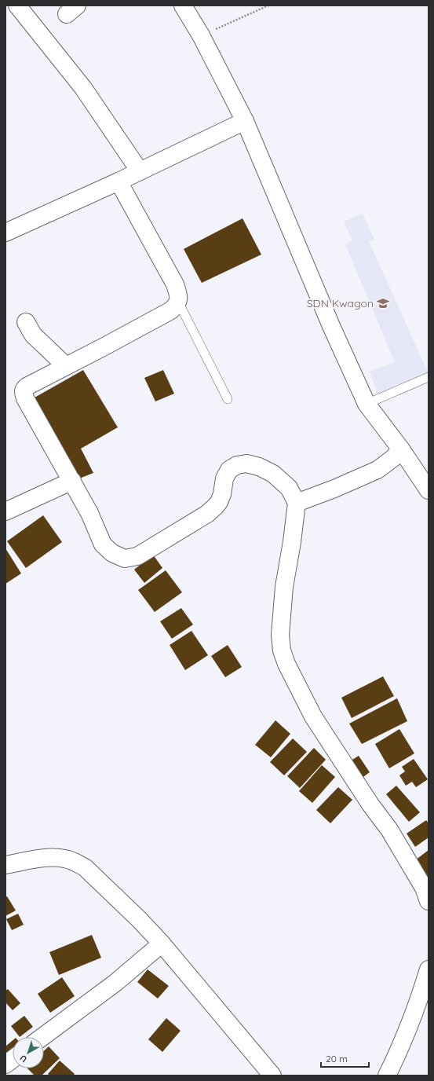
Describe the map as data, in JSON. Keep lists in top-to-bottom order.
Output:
{
  "places": {
    "school or university": ["SDN Kwagon"]
  },
  "scale_bar": "20 m",
  "north": "bottom left"
}
